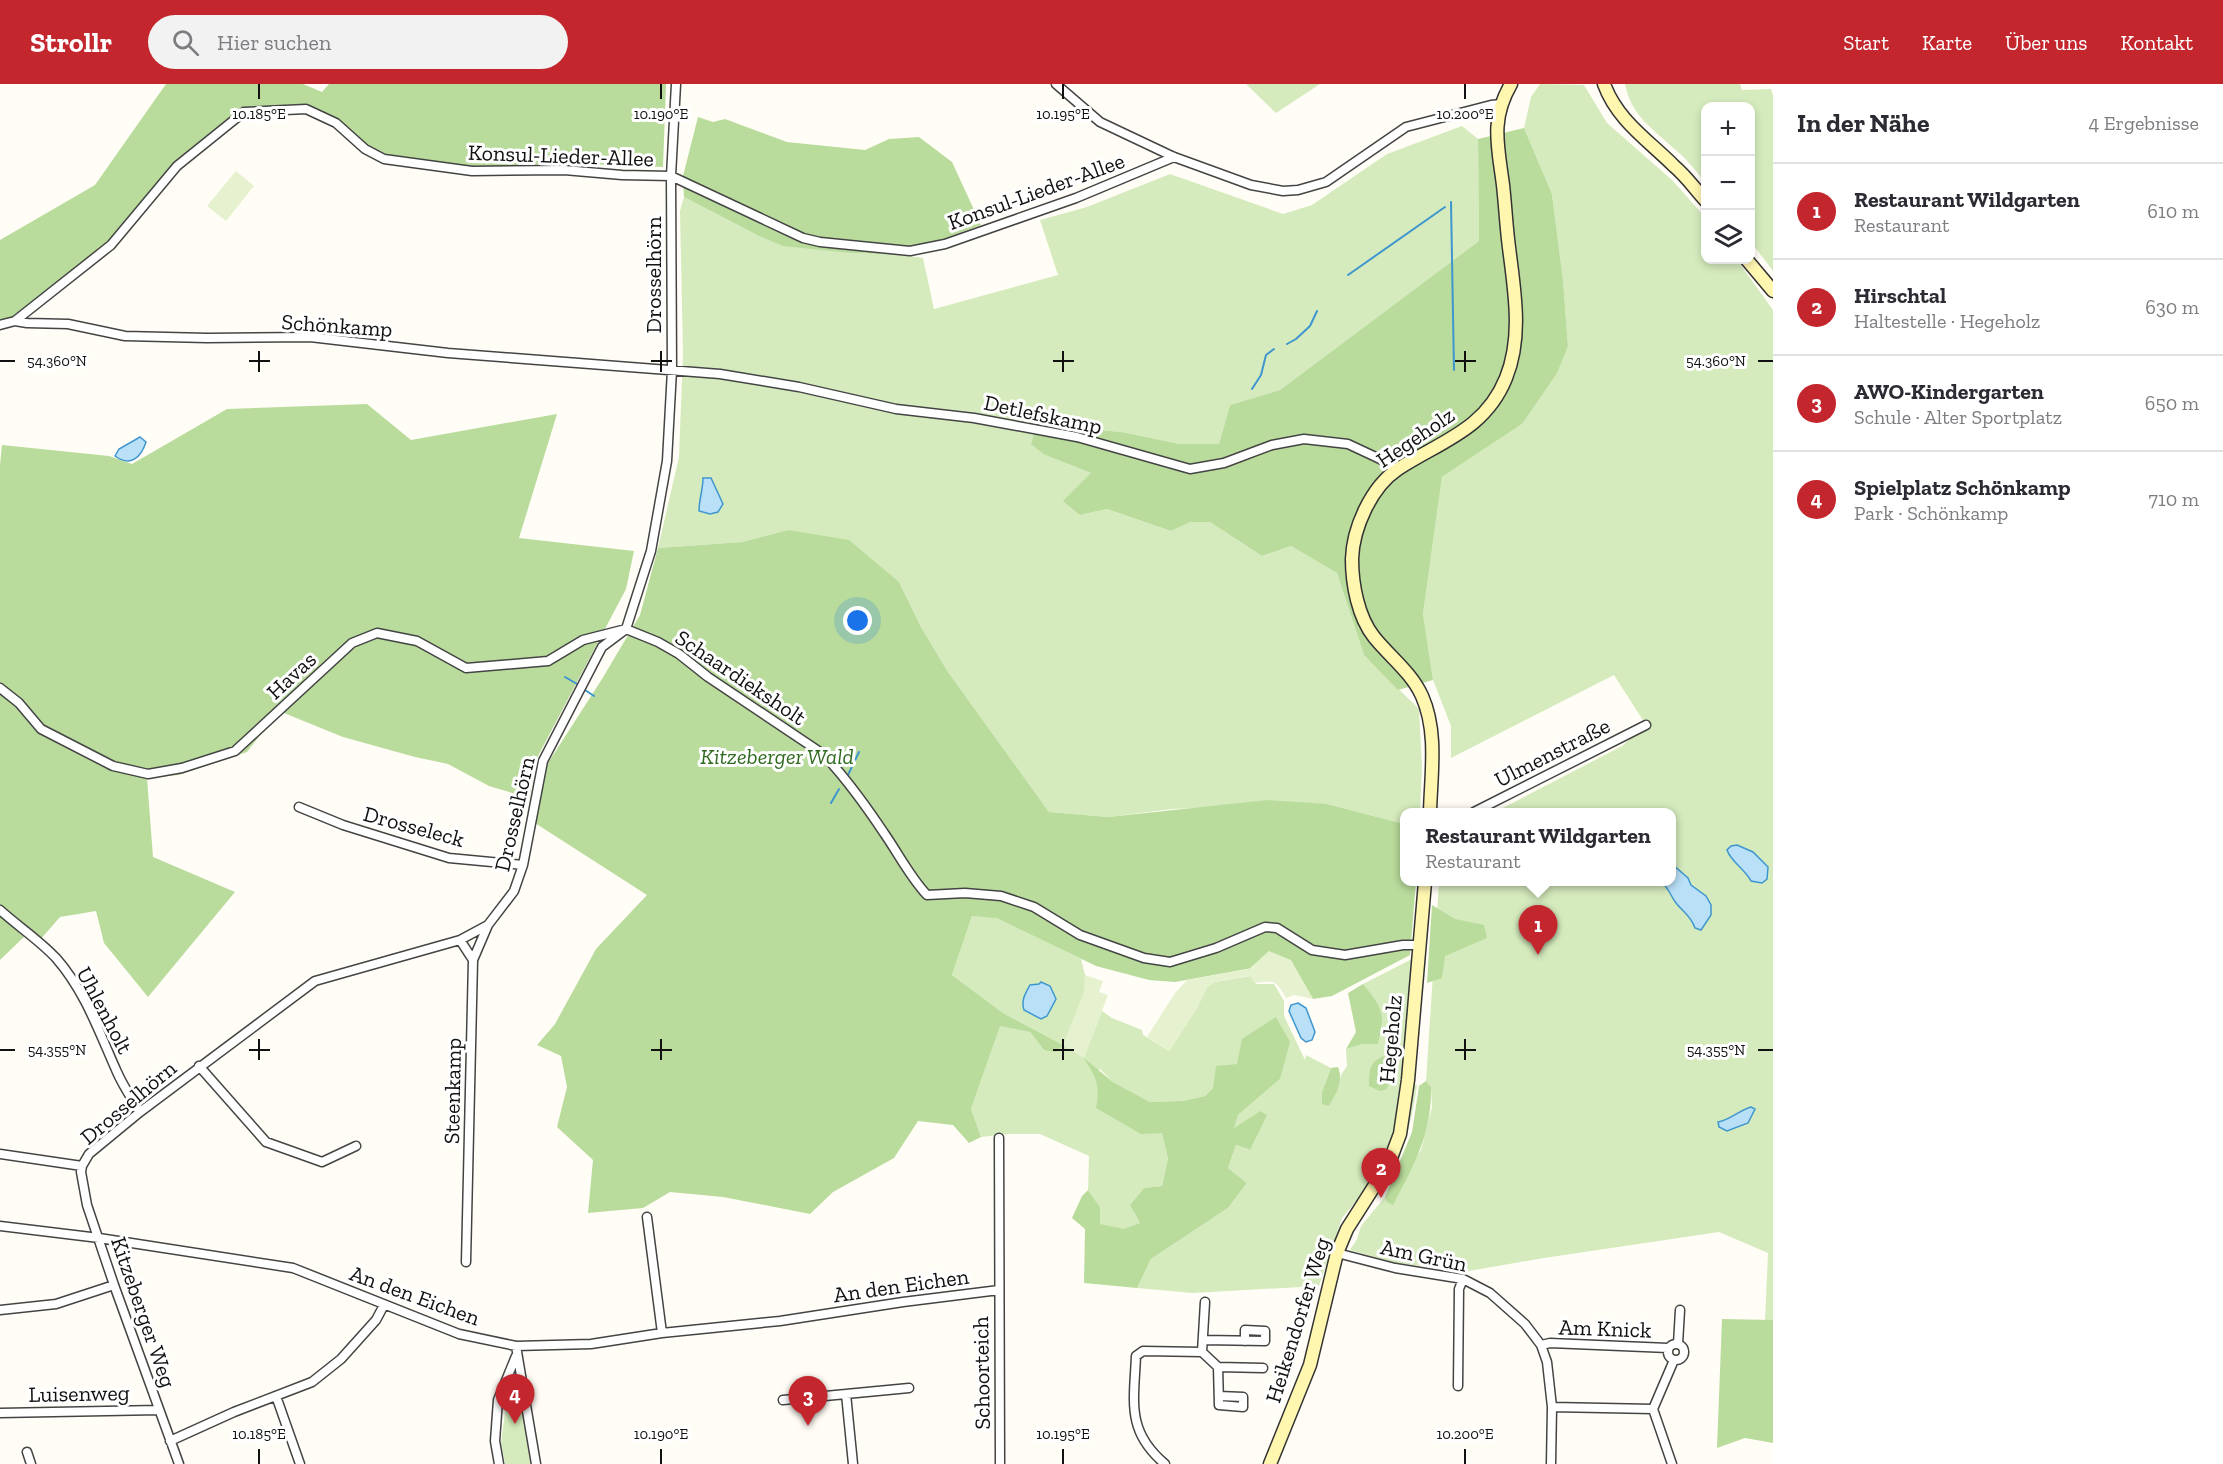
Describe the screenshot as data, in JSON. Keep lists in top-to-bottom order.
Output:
{
  "streets": {
    "street": [
      "Konsul-Lieder-Allee",
      "Drosselhörn",
      "Schönkamp",
      "Detlefskamp",
      "Hegeholz",
      "Havas",
      "Schaardieksholt",
      "Ulmenstraße",
      "Drosseleck",
      "Uhlenholt",
      "Steenkamp",
      "Am Grün",
      "An den Eichen",
      "Kitzeberger Weg",
      "Heikendorfer Weg",
      "Am Knick",
      "Schoorteich",
      "Luisenweg"
    ]
  },
  "crossings": [
    ["Konsul-Lieder-Allee", "Drosselhörn"],
    ["Konsul-Lieder-Allee", "Schönkamp"],
    ["Drosselhörn", "Schönkamp"],
    ["Drosselhörn", "Detlefskamp"],
    ["Drosselhörn", "Havas"],
    ["Drosselhörn", "Schaardieksholt"],
    ["Drosselhörn", "Drosseleck"],
    ["Drosselhörn", "Uhlenholt"],
    ["Drosselhörn", "Steenkamp"],
    ["Drosselhörn", "Kitzeberger Weg"],
    ["Schönkamp", "Detlefskamp"],
    ["Detlefskamp", "Hegeholz"],
    ["Hegeholz", "Schaardieksholt"],
    ["Hegeholz", "Heikendorfer Weg"],
    ["Havas", "Schaardieksholt"],
    ["Am Grün", "Heikendorfer Weg"],
    ["Am Grün", "Am Knick"],
    ["An den Eichen", "Kitzeberger Weg"],
    ["An den Eichen", "Schoorteich"],
    ["Kitzeberger Weg", "Luisenweg"]
  ],
  "parks": ["Kitzeberger Wald"],
  "page": {
    "header": "Strollr",
    "search": "Hier suchen",
    "nav": [
      "Start",
      "Karte",
      "Über uns",
      "Kontakt"
    ],
    "heading": ["In der Nähe", "4 Ergebnisse"],
    "map_buttons": ["+", "−"],
    "list": [
      {
        "mark": "1",
        "name": "Restaurant Wildgarten",
        "note": "Restaurant",
        "value": "610 m"
      },
      {
        "mark": "2",
        "name": "Hirschtal",
        "note": "Haltestelle · Hegeholz",
        "value": "630 m"
      },
      {
        "mark": "3",
        "name": "AWO-Kindergarten",
        "note": "Schule · Alter Sportplatz",
        "value": "650 m"
      },
      {
        "mark": "4",
        "name": "Spielplatz Schönkamp",
        "note": "Park · Schönkamp",
        "value": "710 m"
      }
    ],
    "popup": ["Restaurant Wildgarten", "Restaurant"],
    "pins": [
      "1",
      "2",
      "4",
      "3"
    ]
  },
  "coordinates": [
    "10.185°E",
    "10.190°E",
    "10.195°E",
    "10.200°E",
    "54.360°N",
    "54.355°N"
  ]
}
